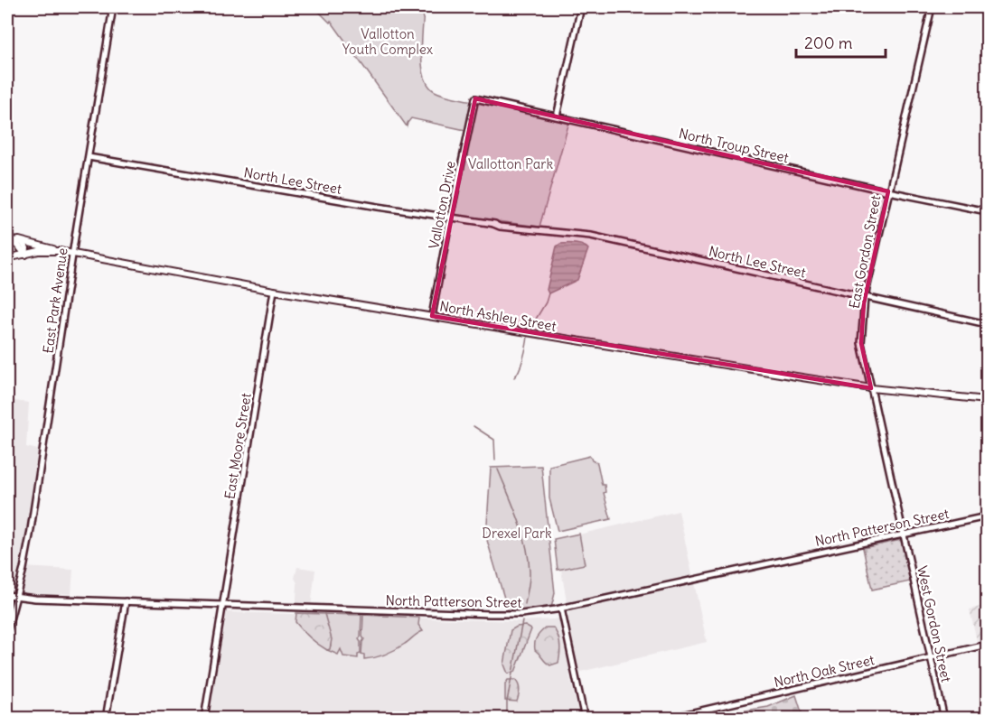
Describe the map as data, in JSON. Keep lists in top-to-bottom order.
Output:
{
  "streets": {
    "main road": ["North Ashley Street"],
    "street": [
      "North Troup Street",
      "North Lee Street",
      "Vallotton Drive",
      "East Gordon Street",
      "East Park Avenue",
      "East Moore Street",
      "North Patterson Street",
      "West Gordon Street",
      "North Oak Street"
    ]
  },
  "crossings": [
    ["North Troup Street", "Vallotton Drive"],
    ["North Troup Street", "East Gordon Street"],
    ["North Lee Street", "Vallotton Drive"],
    ["North Lee Street", "East Gordon Street"],
    ["North Lee Street", "East Park Avenue"],
    ["Vallotton Drive", "North Ashley Street"],
    ["East Gordon Street", "North Ashley Street"],
    ["East Gordon Street", "North Patterson Street"],
    ["East Gordon Street", "West Gordon Street"],
    ["East Park Avenue", "North Ashley Street"],
    ["East Park Avenue", "North Patterson Street"],
    ["North Ashley Street", "East Moore Street"],
    ["East Moore Street", "North Patterson Street"],
    ["North Patterson Street", "West Gordon Street"],
    ["West Gordon Street", "North Oak Street"]
  ],
  "parks": ["Vallotton Youth Complex", "Vallotton Park", "Drexel Park"],
  "scale_bar": "200 m"
}
